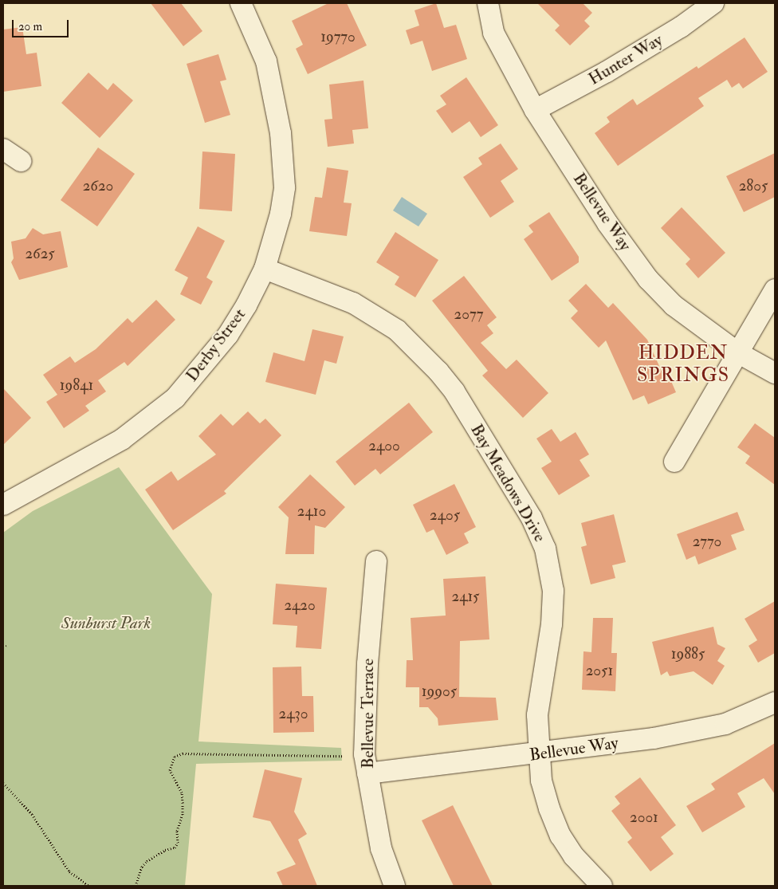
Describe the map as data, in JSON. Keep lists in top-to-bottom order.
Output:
{
  "streets": {
    "street": [
      "Hunter Way",
      "Bellevue Way",
      "Derby Street",
      "Bay Meadows Drive",
      "Bellevue Terrace"
    ]
  },
  "crossings": [
    ["Hunter Way", "Bellevue Way"],
    ["Bellevue Way", "Bay Meadows Drive"],
    ["Bellevue Way", "Bellevue Terrace"],
    ["Derby Street", "Bay Meadows Drive"]
  ],
  "districts": ["HIDDEN SPRINGS"],
  "parks": ["Sunburst Park"],
  "house_numbers": [
    "19770",
    "2620",
    "2805",
    "2625",
    "2077",
    "19841",
    "2400",
    "2410",
    "2405",
    "2770",
    "2415",
    "2420",
    "19885",
    "2051",
    "19905",
    "2430",
    "2001"
  ],
  "scale_bar": "20 m"
}
